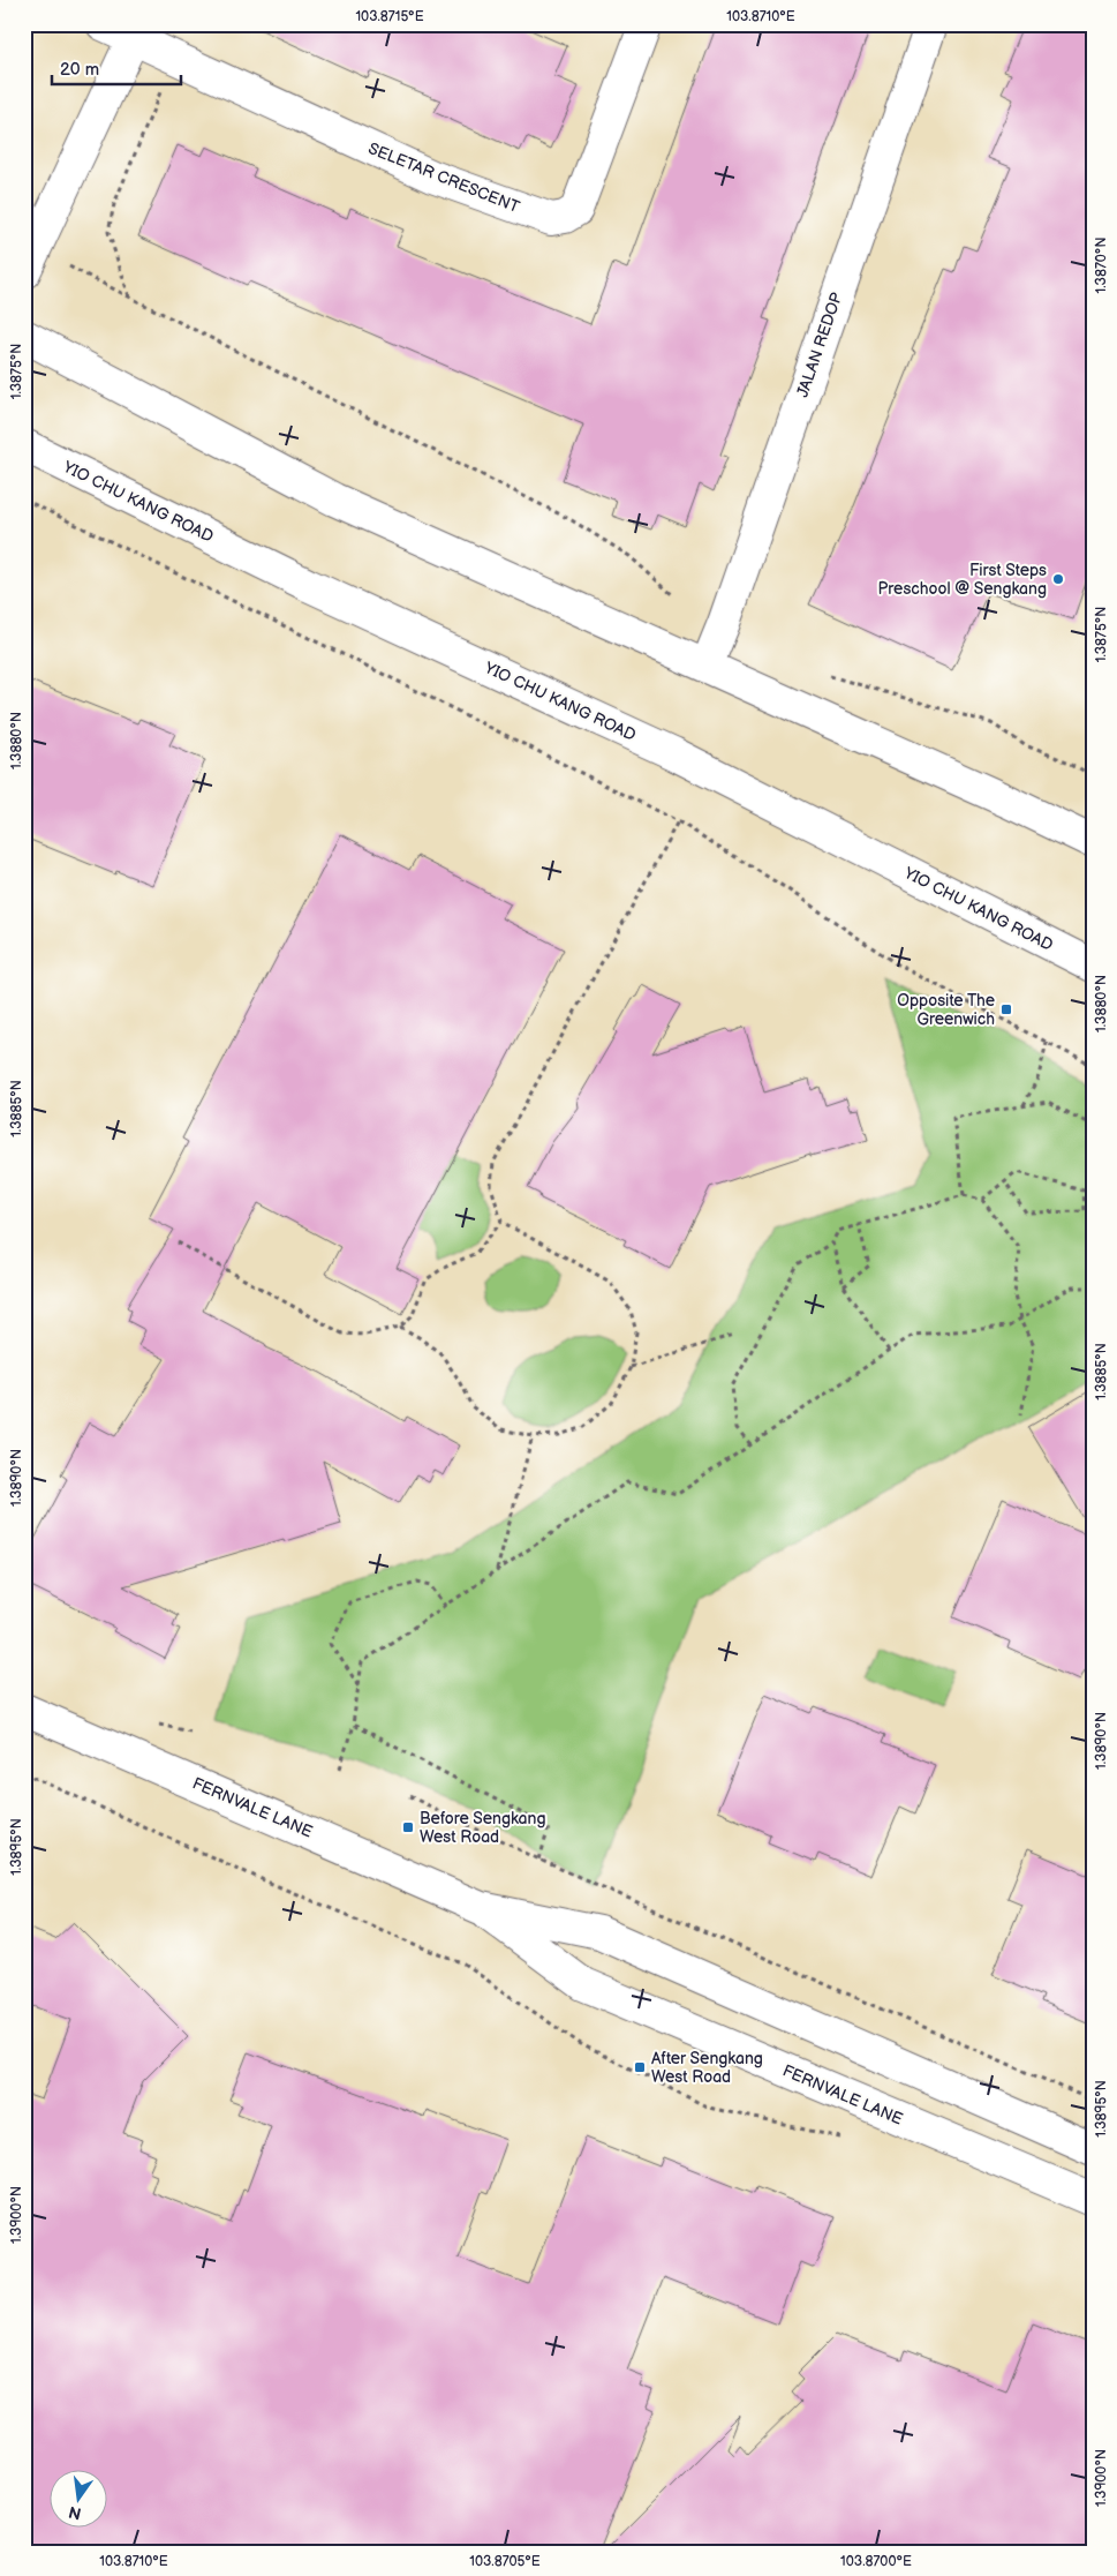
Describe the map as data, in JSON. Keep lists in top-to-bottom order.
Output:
{
  "streets": {
    "street": [
      "SELETAR CRESCENT",
      "JALAN REDOP",
      "YIO CHU KANG ROAD",
      "FERNVALE LANE"
    ]
  },
  "places": {
    "other": ["First Steps Preschool @ Sengkang"],
    "transit": ["Opposite The Greenwich", "Before Sengkang West Road", "After Sengkang West Road"]
  },
  "scale_bar": "20 m",
  "north": "bottom",
  "coordinates": [
    "103.8715°E",
    "103.8710°E",
    "1.3870°N",
    "1.3875°N",
    "1.3880°N",
    "1.3885°N",
    "1.3890°N",
    "1.3895°N",
    "1.3900°N",
    "103.8705°E",
    "103.8700°E"
  ]
}
